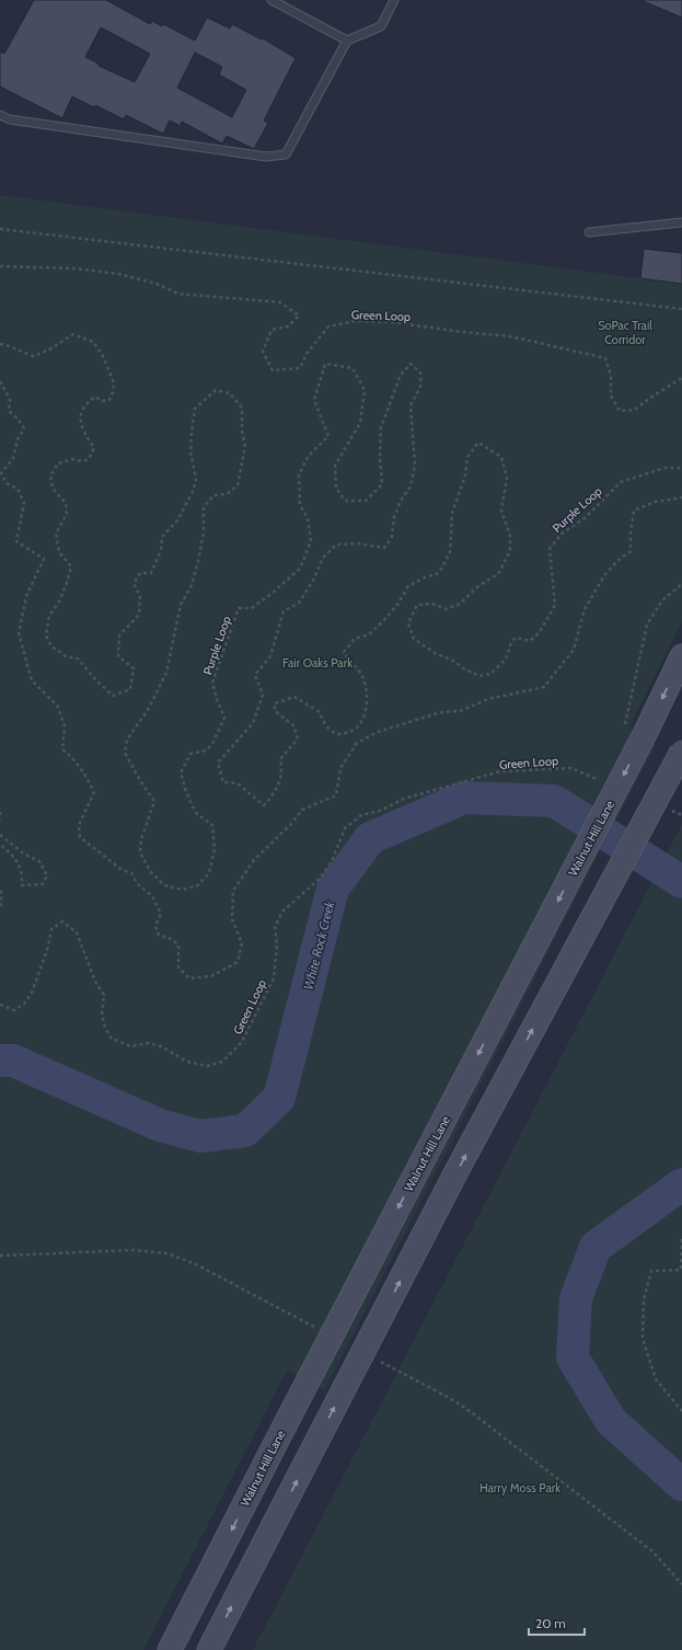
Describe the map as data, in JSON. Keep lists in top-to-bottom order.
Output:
{
  "streets": {
    "main road": ["Walnut Hill Lane"],
    "path": ["Green Loop", "Purple Loop"]
  },
  "water": ["White Rock Creek"],
  "parks": ["SoPac Trail Corridor", "Fair Oaks Park", "Harry Moss Park"],
  "scale_bar": "20 m"
}
